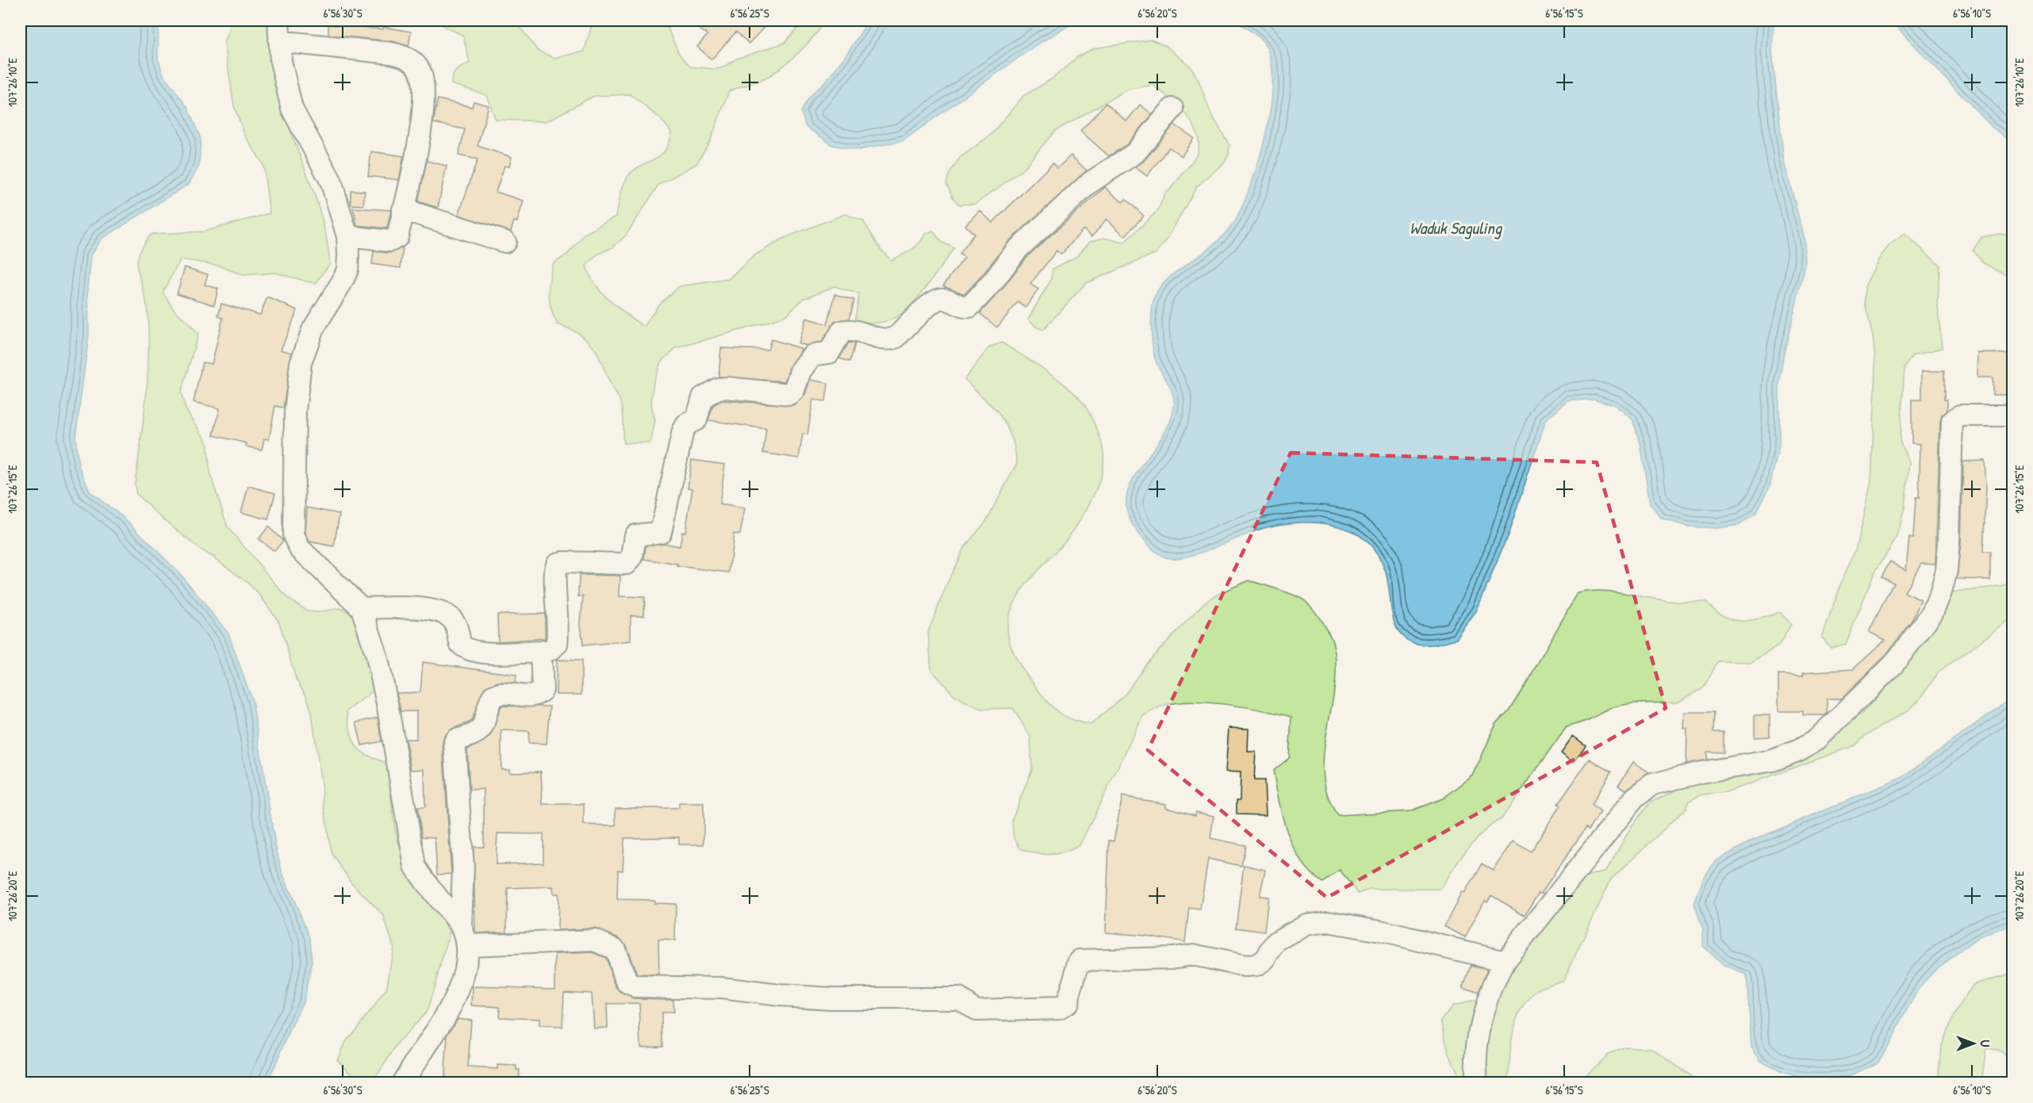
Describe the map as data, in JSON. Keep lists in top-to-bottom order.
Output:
{
  "water": ["Waduk Saguling"],
  "north": "right",
  "coordinates": [
    "6°56'30\"S",
    "6°56'25\"S",
    "6°56'20\"S",
    "6°56'15\"S",
    "6°56'10\"S",
    "107°26'10\"E",
    "107°26'15\"E",
    "107°26'20\"E"
  ]
}
